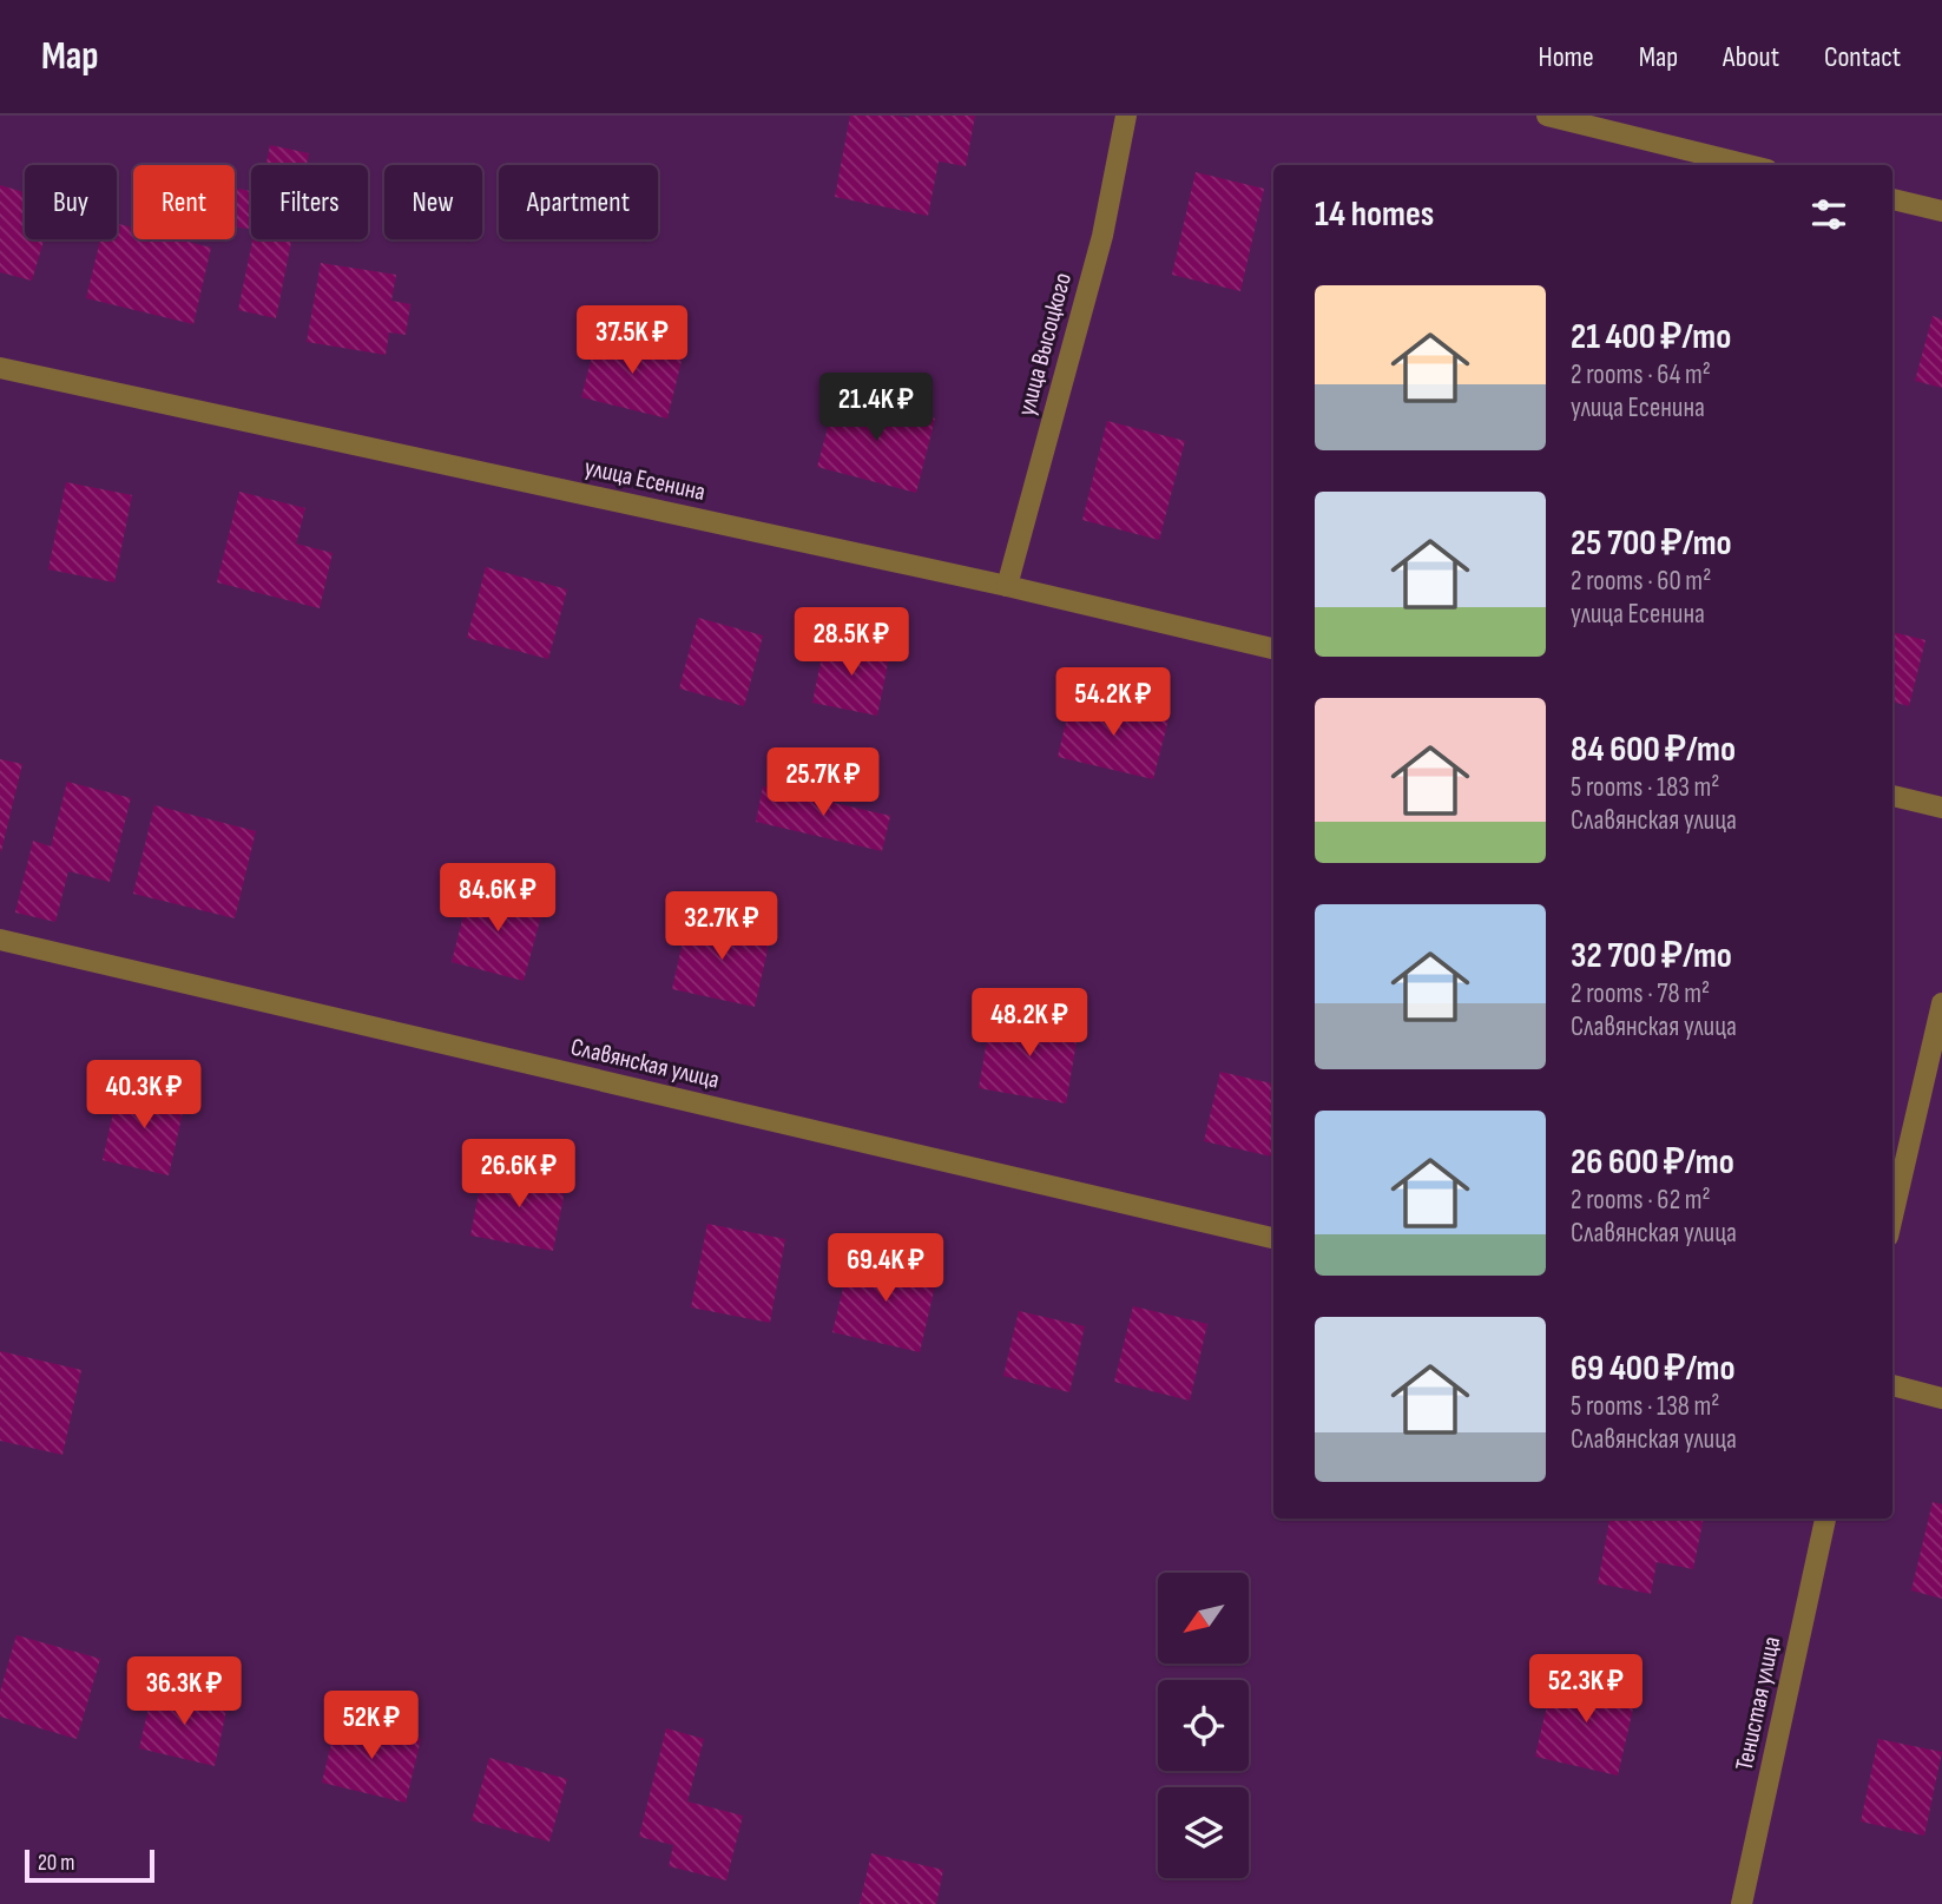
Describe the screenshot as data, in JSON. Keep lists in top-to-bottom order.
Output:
{
  "streets": {
    "street": [
      "улица Высоцкого",
      "улица Есенина",
      "Славянская улица",
      "Тенистая улица"
    ]
  },
  "crossings": [
    ["улица Высоцкого", "улица Есенина"]
  ],
  "scale_bar": "20 m",
  "north": "bottom left",
  "page": {
    "header": "Map",
    "nav": [
      "Home",
      "Map",
      "About",
      "Contact"
    ],
    "chip": [
      "Buy",
      "Rent",
      "Filters",
      "New",
      "Apartment"
    ],
    "heading": "14 homes",
    "list": [
      {
        "name": "21 400 ₽/mo",
        "note": "2 rooms · 64 m² · улица Есенина"
      },
      {
        "name": "25 700 ₽/mo",
        "note": "2 rooms · 60 m² · улица Есенина"
      },
      {
        "name": "84 600 ₽/mo",
        "note": "5 rooms · 183 m² · Славянская улица"
      },
      {
        "name": "32 700 ₽/mo",
        "note": "2 rooms · 78 m² · Славянская улица"
      },
      {
        "name": "26 600 ₽/mo",
        "note": "2 rooms · 62 m² · Славянская улица"
      },
      {
        "name": "69 400 ₽/mo",
        "note": "5 rooms · 138 m² · Славянская улица"
      }
    ],
    "price": [
      "37.5K ₽",
      "21.4K ₽",
      "28.5K ₽",
      "54.2K ₽",
      "25.7K ₽",
      "84.6K ₽",
      "32.7K ₽",
      "48.2K ₽",
      "40.3K ₽",
      "26.6K ₽",
      "69.4K ₽",
      "52.3K ₽",
      "36.3K ₽",
      "52K ₽"
    ],
    "scale": "20 m"
  }
}
